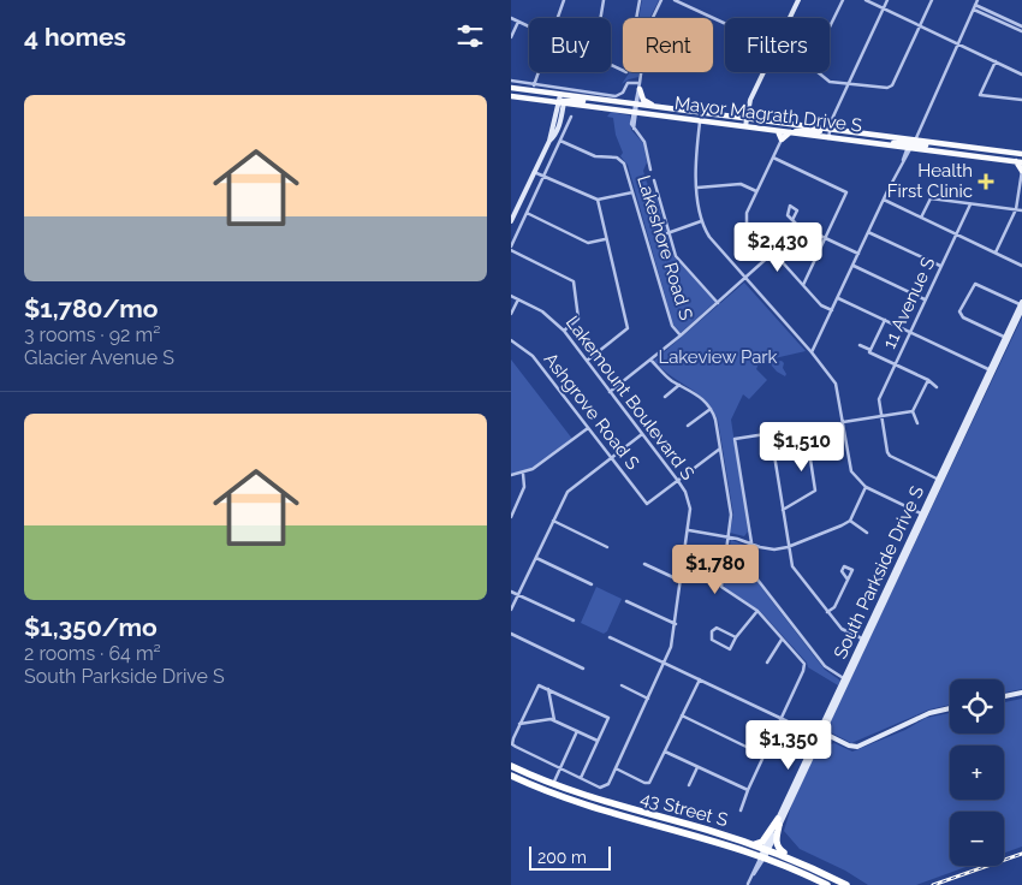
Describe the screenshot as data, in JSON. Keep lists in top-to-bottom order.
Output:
{
  "streets": {
    "highway": ["43 Street S"],
    "main road": ["Mayor Magrath Drive S", "South Parkside Drive S"],
    "street": [
      "Lakeshore Road S",
      "11 Avenue S",
      "Lakemount Boulevard S",
      "Ashgrove Road S"
    ]
  },
  "crossings": [
    ["11 Avenue S", "South Parkside Drive S"],
    ["Lakemount Boulevard S", "Ashgrove Road S"],
    ["South Parkside Drive S", "43 Street S"]
  ],
  "parks": ["Lakeview Park"],
  "places": {
    "health": ["Health First Clinic"]
  },
  "scale_bar": "200 m",
  "page": {
    "heading": "4 homes",
    "chip": ["Buy", "Rent", "Filters"],
    "list": [
      {
        "name": "$1,780/mo",
        "note": "3 rooms · 92 m² · Glacier Avenue S"
      },
      {
        "name": "$1,350/mo",
        "note": "2 rooms · 64 m² · South Parkside Drive S"
      }
    ],
    "price": [
      "$2,430",
      "$1,510",
      "$1,780",
      "$1,350"
    ],
    "map_buttons": ["+", "−"],
    "scale": "200 m"
  }
}
